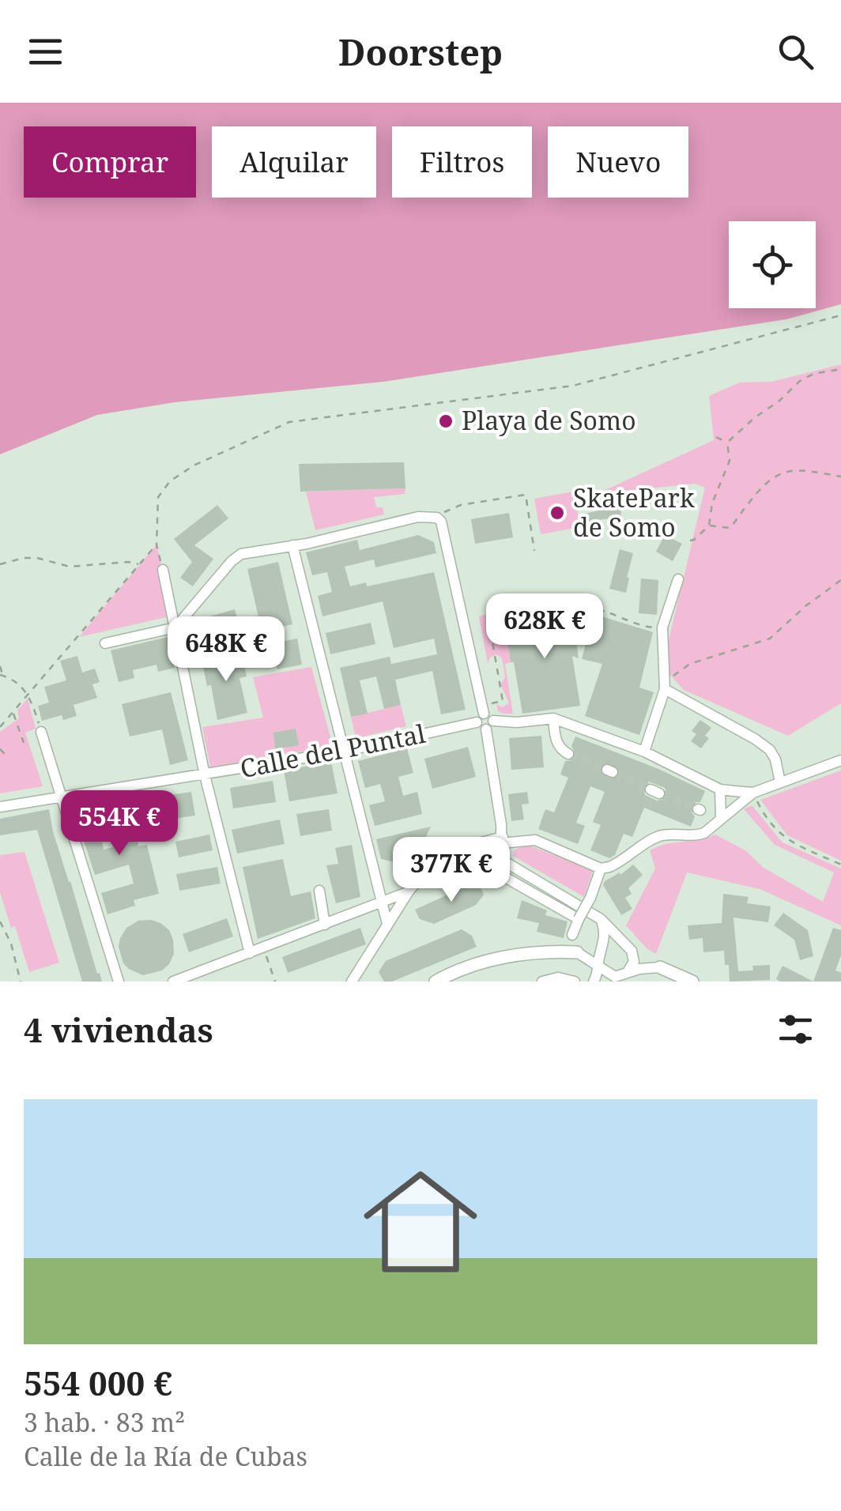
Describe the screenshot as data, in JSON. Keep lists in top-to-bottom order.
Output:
{
  "streets": {
    "street": ["Calle del Puntal"]
  },
  "places": ["Playa de Somo", "SkatePark de Somo"],
  "page": {
    "header": "Doorstep",
    "chip": [
      "Comprar",
      "Alquilar",
      "Filtros",
      "Nuevo"
    ],
    "price": [
      "628K €",
      "648K €",
      "554K €",
      "377K €"
    ],
    "heading": "4 viviendas",
    "list": [
      {
        "name": "554 000 €",
        "note": "3 hab. · 83 m² · Calle de la Ría de Cubas"
      }
    ]
  }
}
